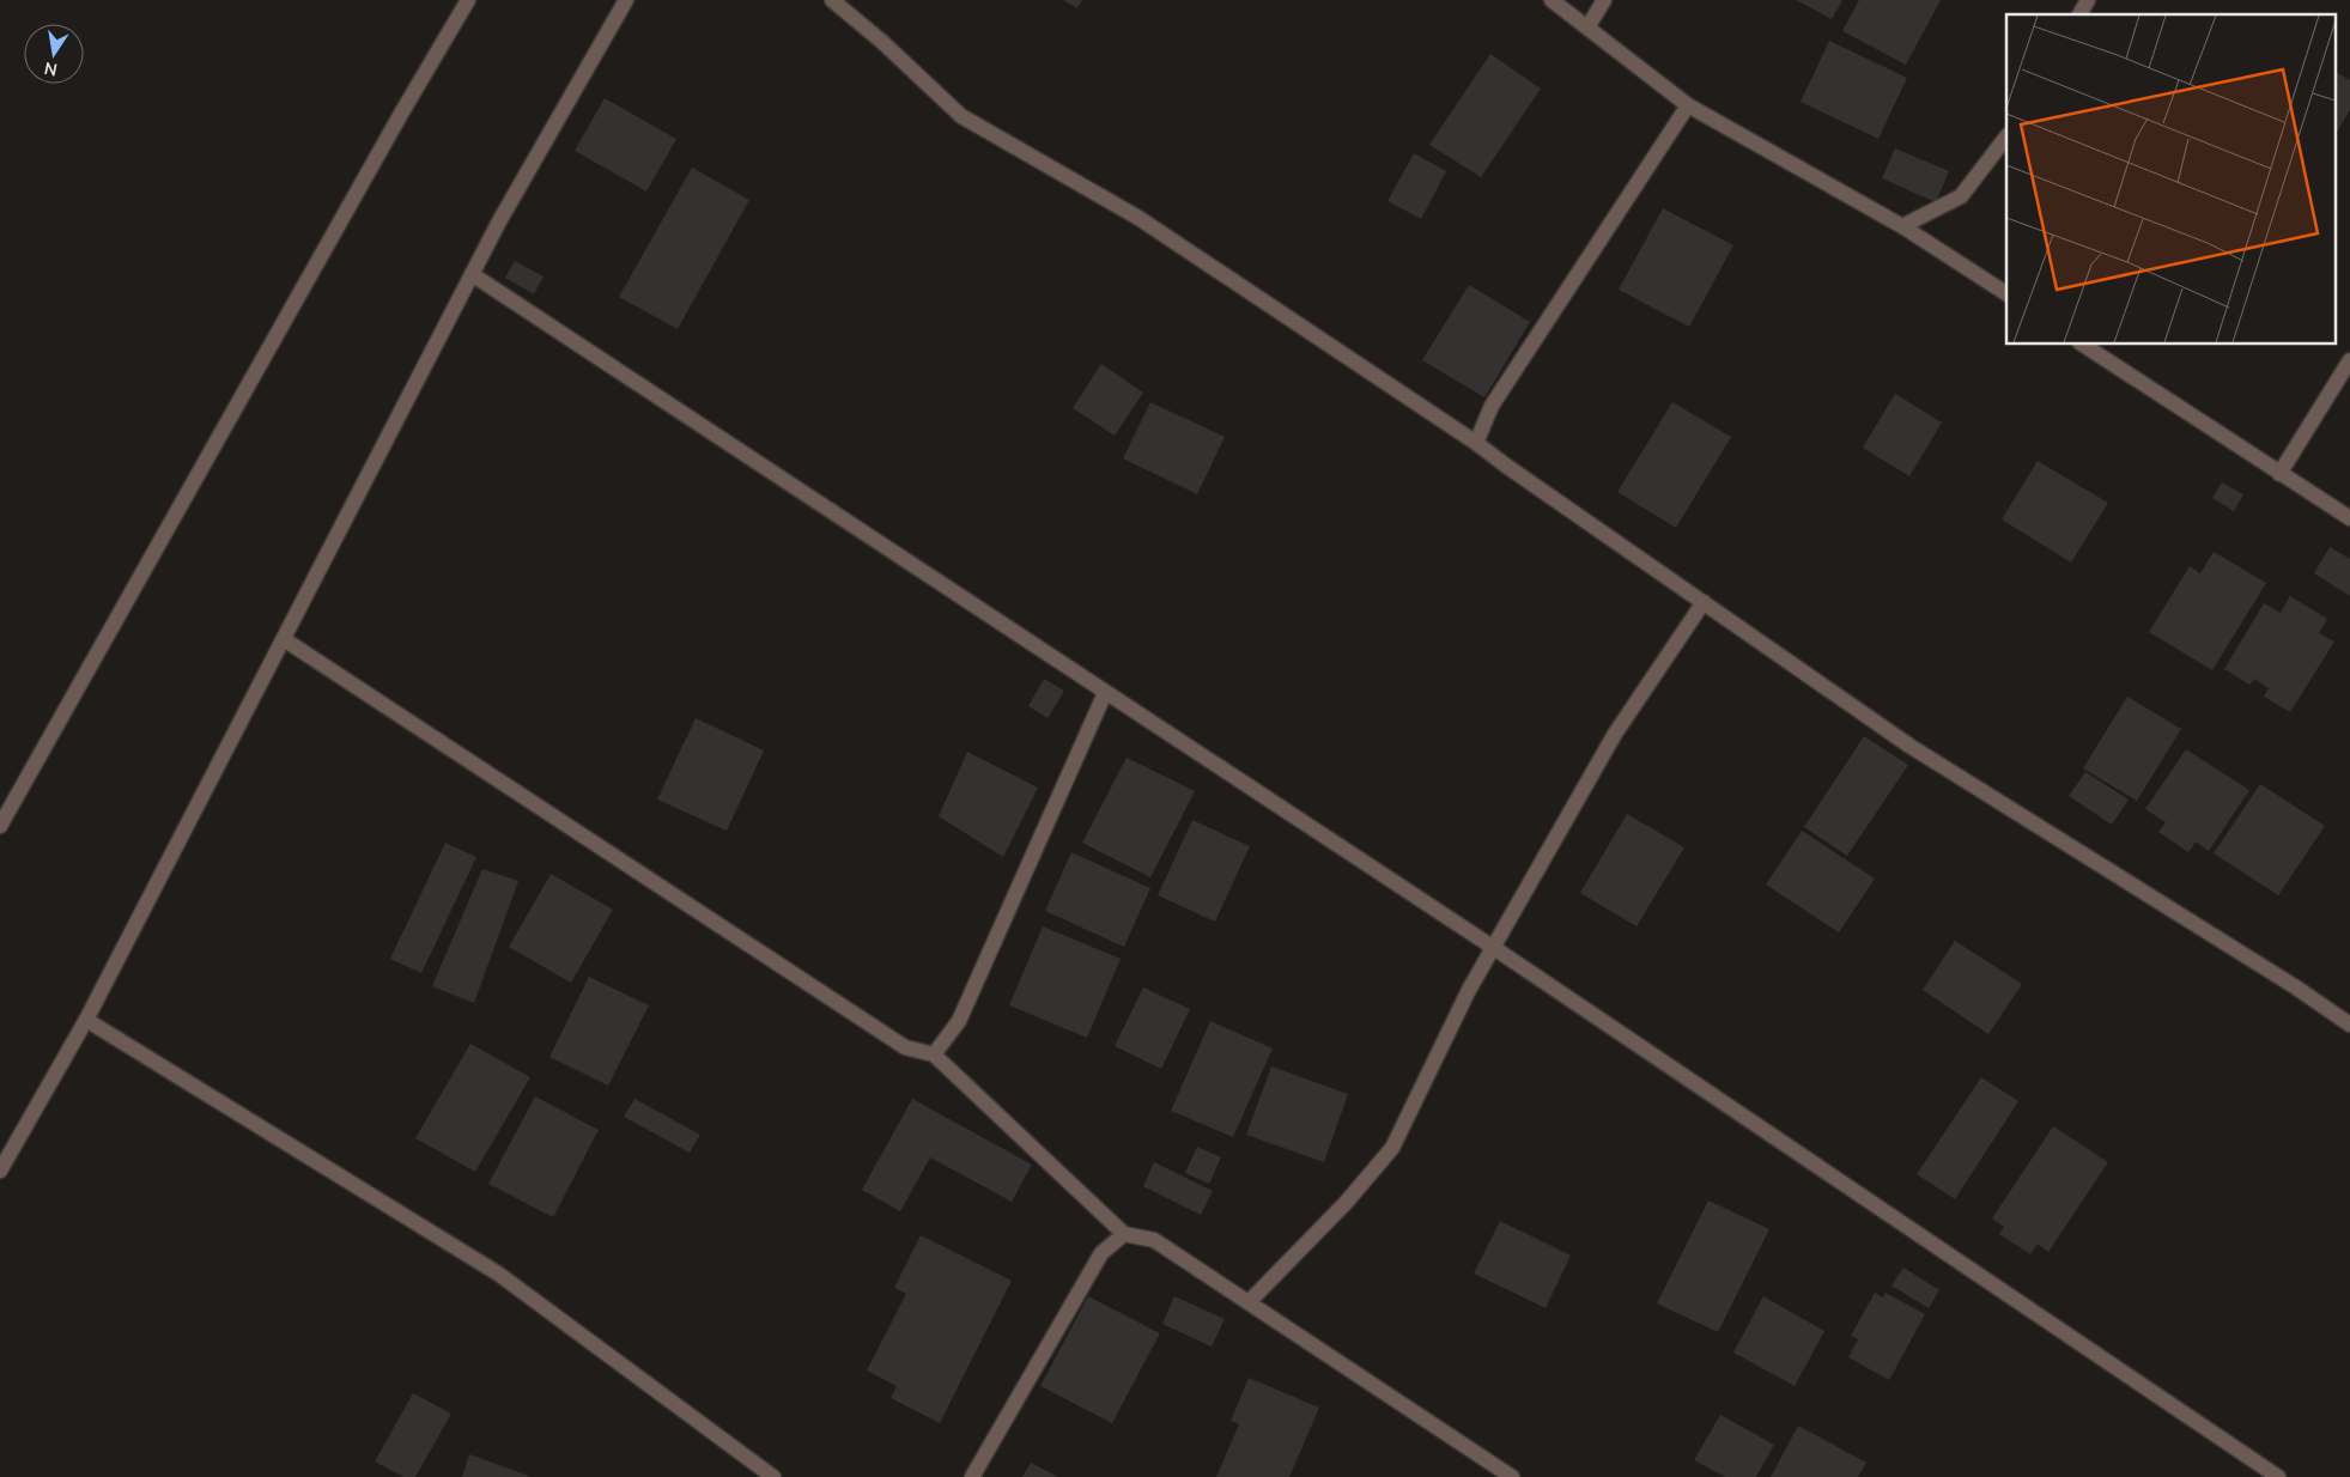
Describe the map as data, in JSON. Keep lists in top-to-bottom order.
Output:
{
  "north": "bottom"
}
